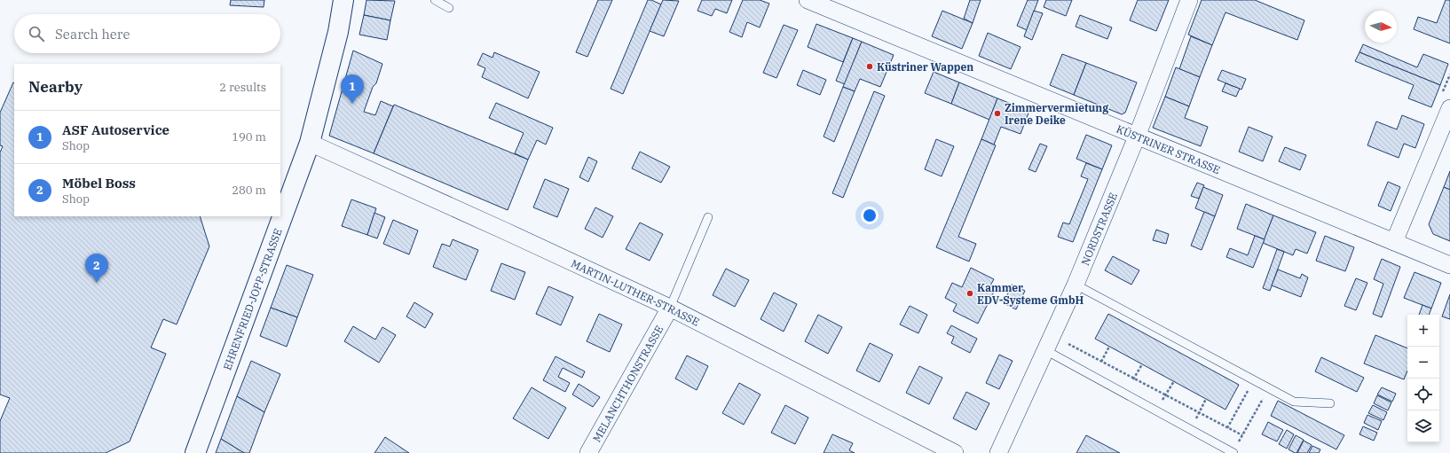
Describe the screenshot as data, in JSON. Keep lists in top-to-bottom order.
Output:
{
  "streets": {
    "street": [
      "KÜSTRINER STRASSE",
      "NORDSTRASSE",
      "MARTIN-LUTHER-STRASSE",
      "EHRENFRIED-JOPP-STRASSE",
      "MELANCHTHONSTRASSE"
    ]
  },
  "crossings": [
    ["KÜSTRINER STRASSE", "NORDSTRASSE"],
    ["MARTIN-LUTHER-STRASSE", "EHRENFRIED-JOPP-STRASSE"],
    ["MARTIN-LUTHER-STRASSE", "MELANCHTHONSTRASSE"]
  ],
  "places": ["Küstriner Wappen", "Zimmervermietung Irene Deike", "Kammer EDV-Systeme GmbH"],
  "north": "right",
  "page": {
    "search": "Search here",
    "heading": ["Nearby", "2 results"],
    "pins": ["1", "2"],
    "list": [
      {
        "mark": "1",
        "name": "ASF Autoservice",
        "note": "Shop",
        "value": "190 m"
      },
      {
        "mark": "2",
        "name": "Möbel Boss",
        "note": "Shop",
        "value": "280 m"
      }
    ],
    "map_buttons": ["+", "−"]
  }
}
